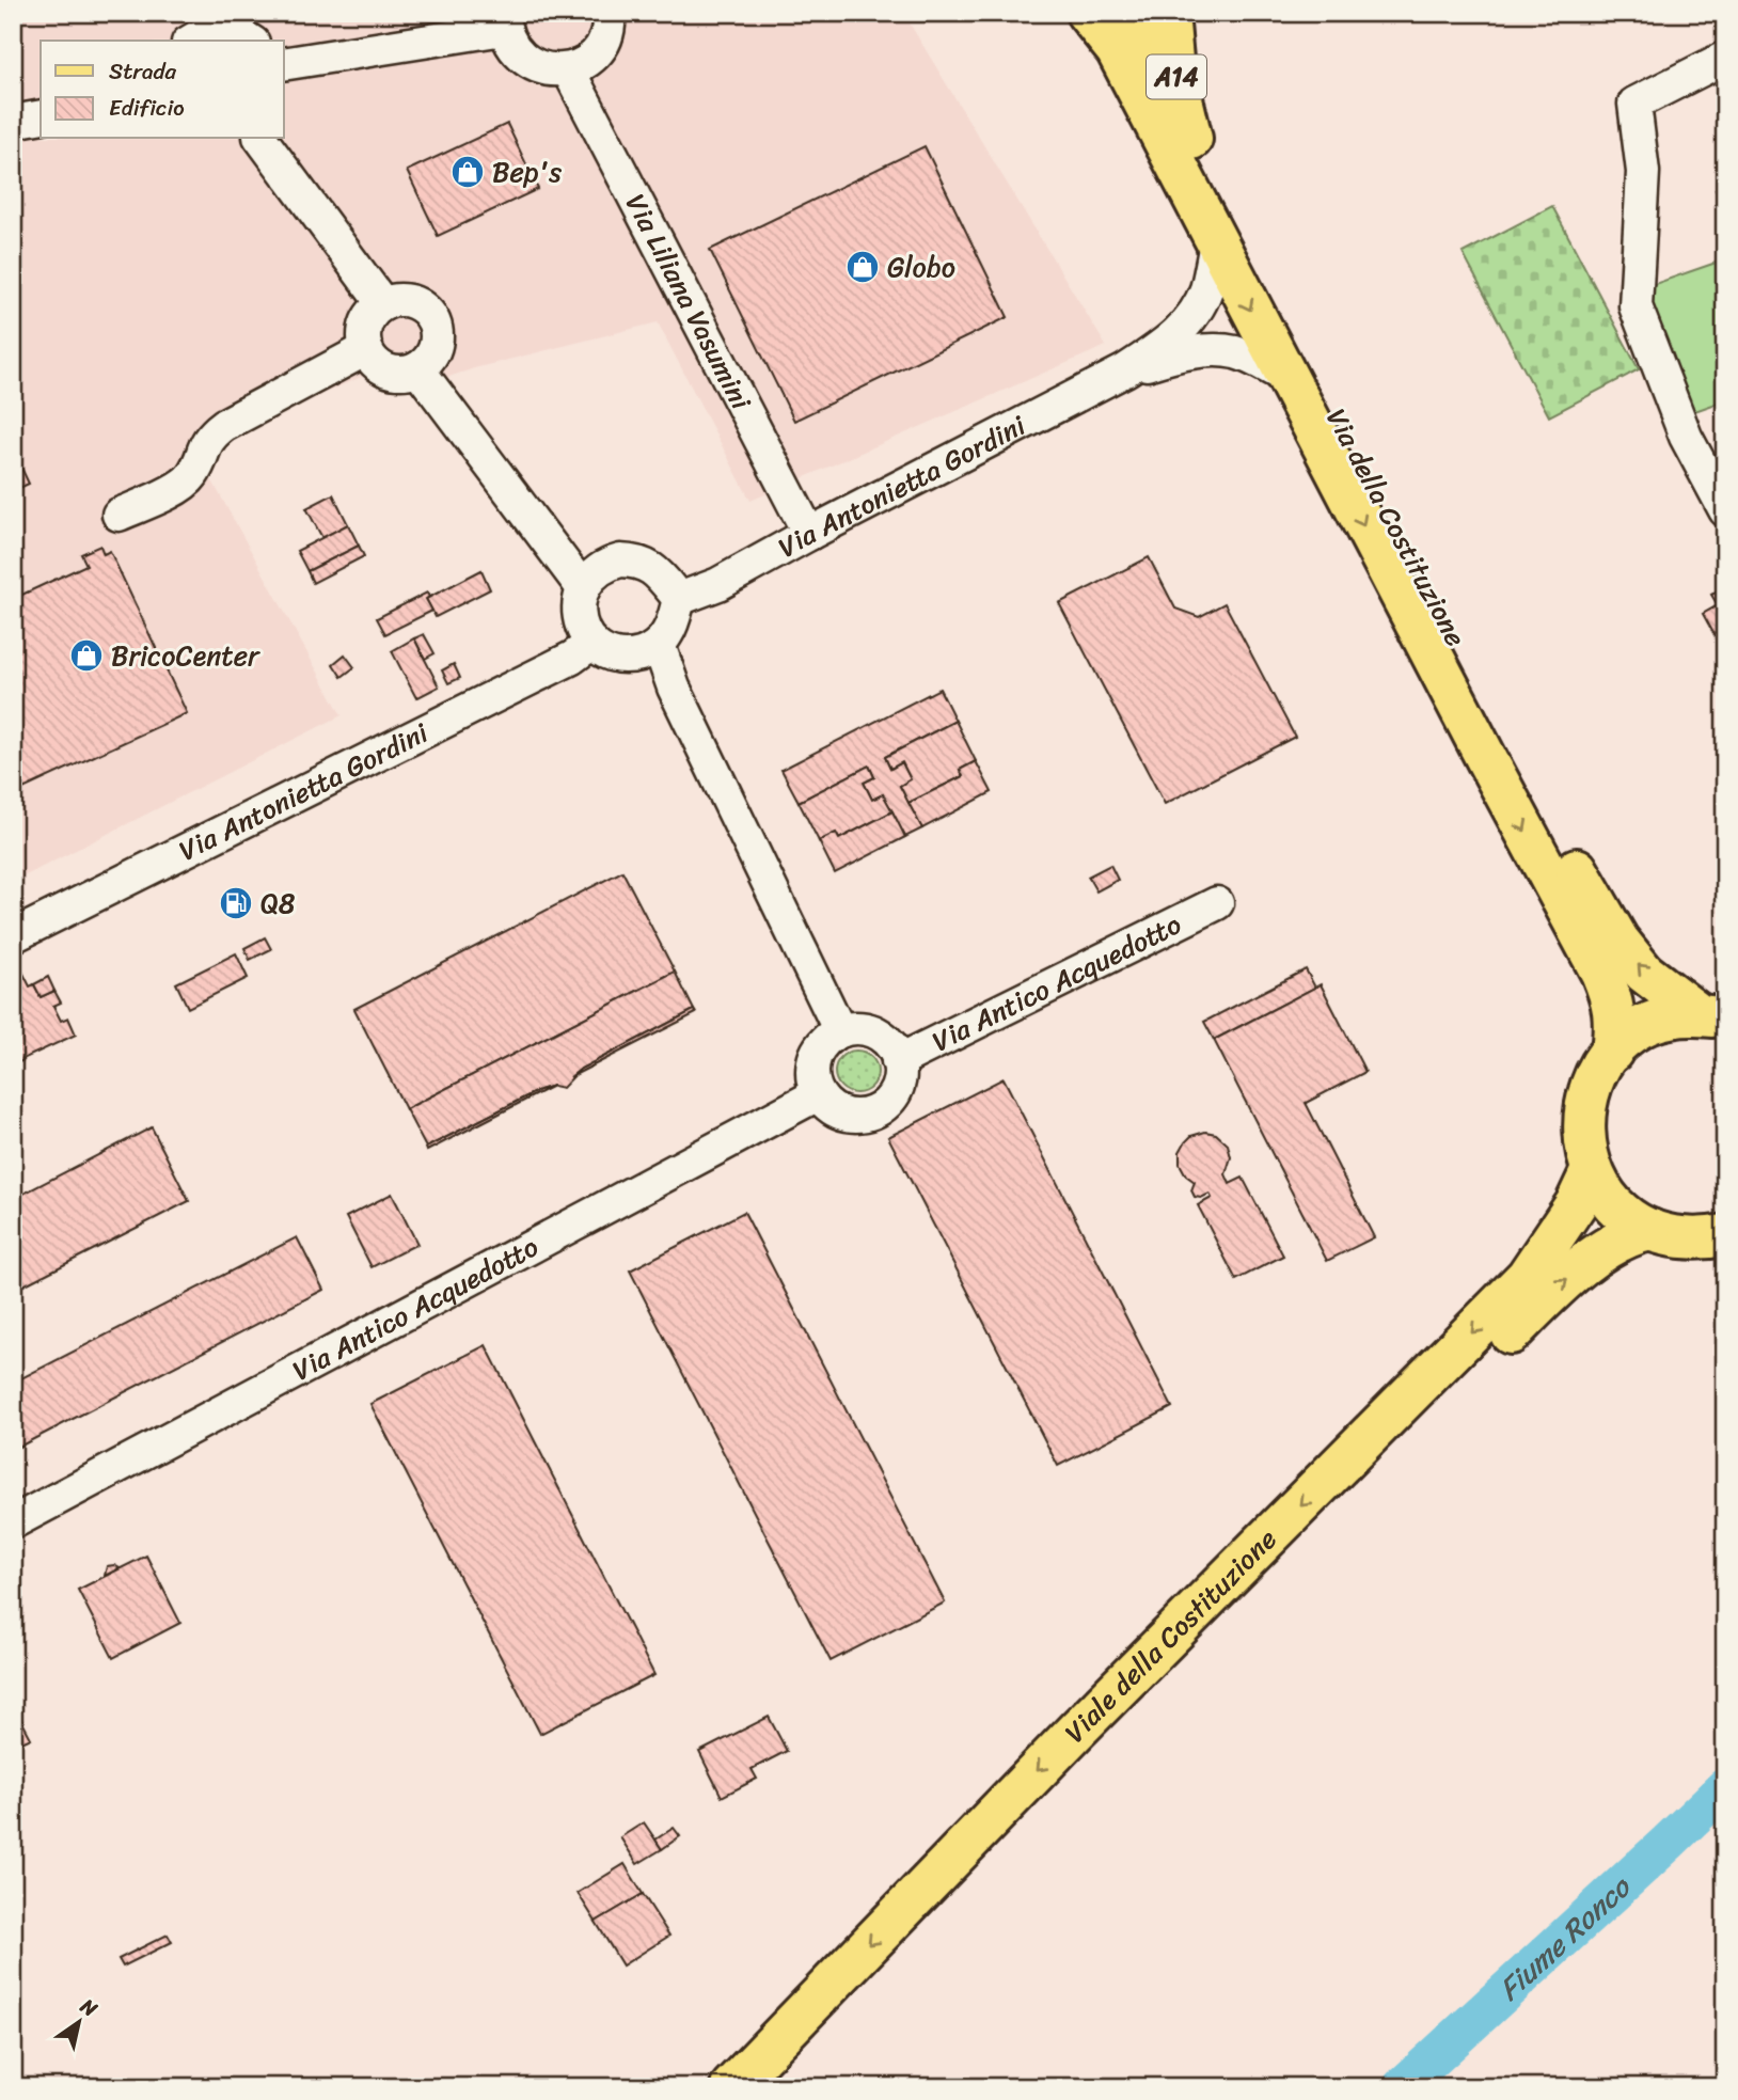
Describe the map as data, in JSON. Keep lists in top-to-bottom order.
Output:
{
  "streets": {
    "main road": ["A14", "Via della Costituzione", "Viale della Costituzione"],
    "street": ["Via Liliana Vasumini", "Via Antonietta Gordini", "Via Antico Acquedotto"]
  },
  "crossings": [
    ["A14", "Via della Costituzione"],
    ["Via Liliana Vasumini", "Via Antonietta Gordini"]
  ],
  "water": ["Fiume Ronco"],
  "places": {
    "shop": ["Bep's", "Globo", "BricoCenter"],
    "fuel station": ["Q8"]
  },
  "legend": ["Strada", "Edificio"],
  "north": "top right"
}
